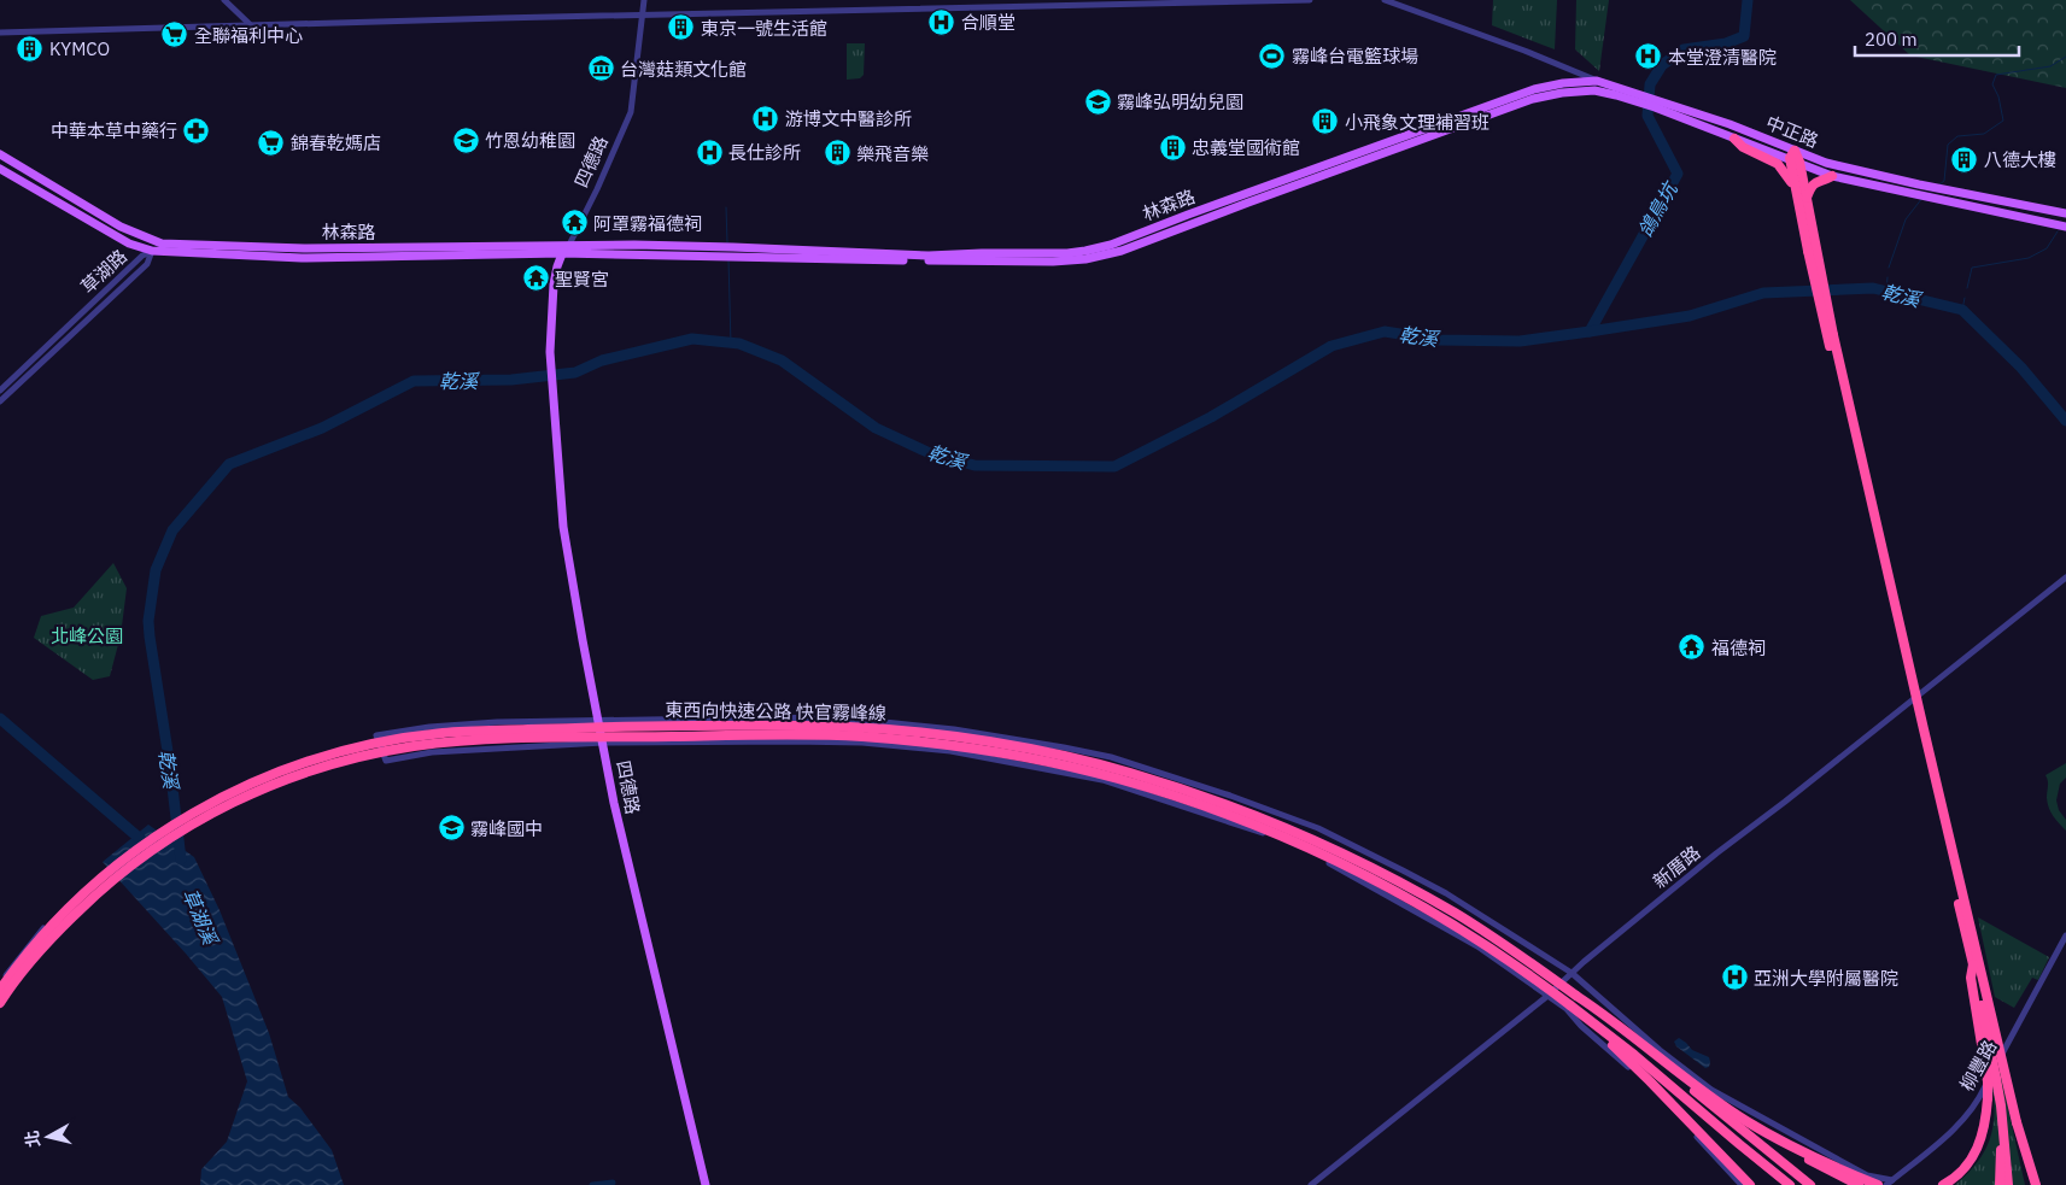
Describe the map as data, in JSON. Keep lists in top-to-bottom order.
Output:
{
  "streets": {
    "highway": ["東西向快速公路 快官霧峰線"],
    "main road": ["中正路", "四德路", "林森路"],
    "street": ["草湖路", "新厝路", "柳豐路"]
  },
  "crossings": [
    ["四德路", "林森路"],
    ["林森路", "草湖路"]
  ],
  "water": ["鴿鳥坑", "乾溪", "草湖溪"],
  "parks": ["北峰公園"],
  "places": {
    "hospital": [
      "合順堂",
      "本堂澄清醫院",
      "游博文中醫診所",
      "長仕診所",
      "亞洲大學附屬醫院"
    ],
    "building": [
      "東京一號生活館",
      "KYMCO",
      "小飛象文理補習班",
      "忠義堂國術館",
      "樂飛音樂",
      "八德大樓"
    ],
    "supermarket": ["全聯福利中心", "錦春乾媽店"],
    "sports": ["霧峰台電籃球場"],
    "museum": ["台灣菇類文化館"],
    "school or university": ["霧峰弘明幼兒園", "竹恩幼稚園", "霧峰國中"],
    "pharmacy": ["中華本草中藥行"],
    "temple": ["阿罩霧福德祠", "聖賢宮", "福德祠"]
  },
  "scale_bar": "200 m",
  "north": "left"
}
